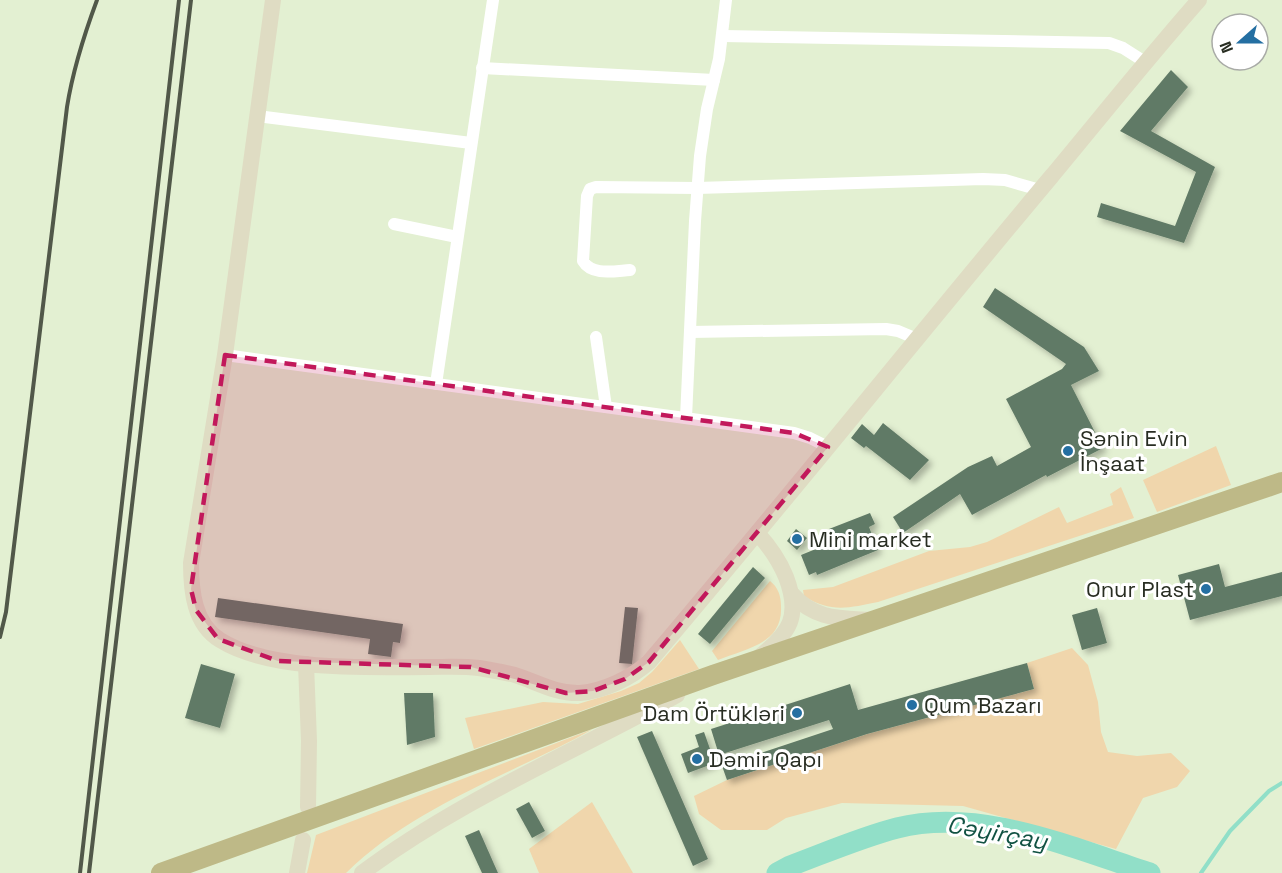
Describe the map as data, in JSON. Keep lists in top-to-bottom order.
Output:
{
  "water": ["Cəyirçay"],
  "places": [
    "Sənin Evin İnşaat",
    "Mini market",
    "Onur Plast",
    "Qum Bazarı",
    "Dam Örtükləri",
    "Dəmir Qapı"
  ],
  "north": "left"
}
